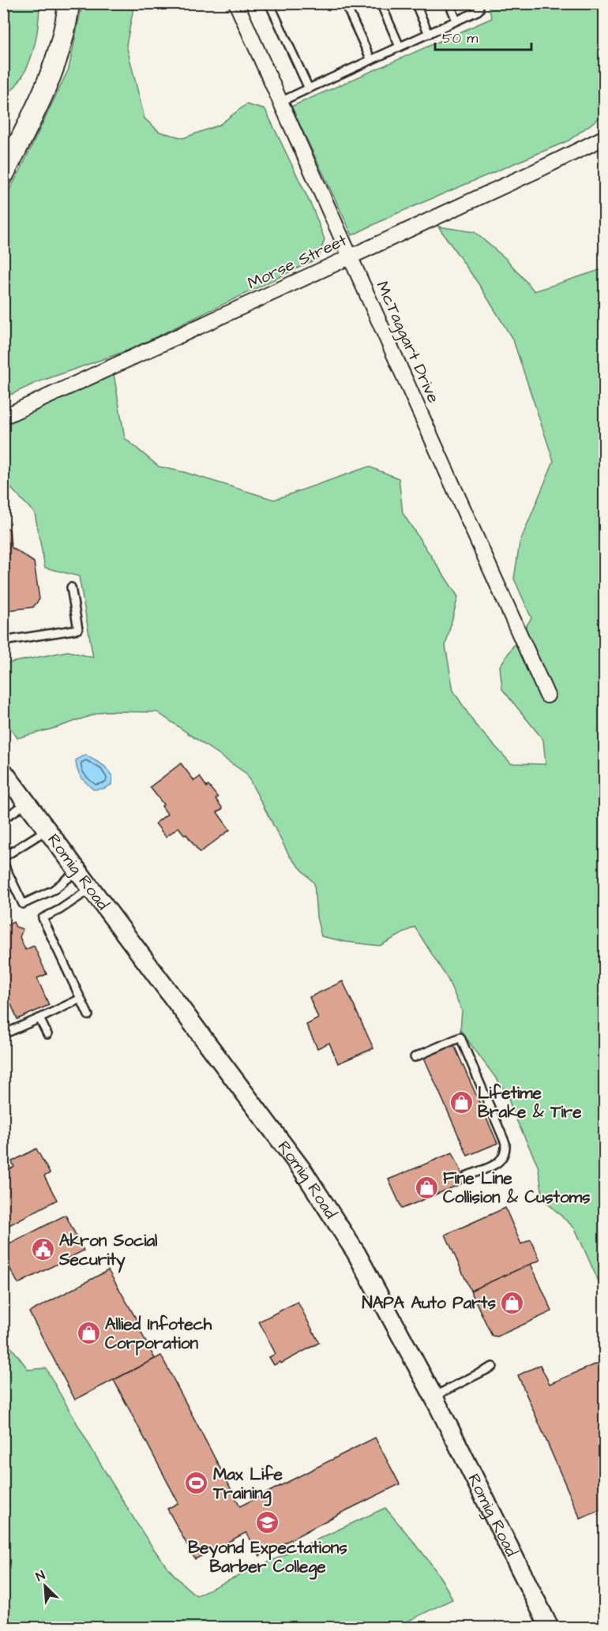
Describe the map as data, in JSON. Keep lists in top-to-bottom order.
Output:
{
  "streets": {
    "street": ["Morse Street", "McTaggart Drive", "Romig Road"]
  },
  "crossings": [
    ["Morse Street", "McTaggart Drive"]
  ],
  "places": {
    "shop": [
      "Lifetime Brake & Tire",
      "Fine Line Collision & Customs",
      "NAPA Auto Parts",
      "Allied Infotech Corporation"
    ],
    "public building": ["Akron Social Security"],
    "sports": ["Max Life Training"],
    "school or university": ["Beyond Expectations Barber College"]
  },
  "scale_bar": "50 m",
  "north": "top left"
}
